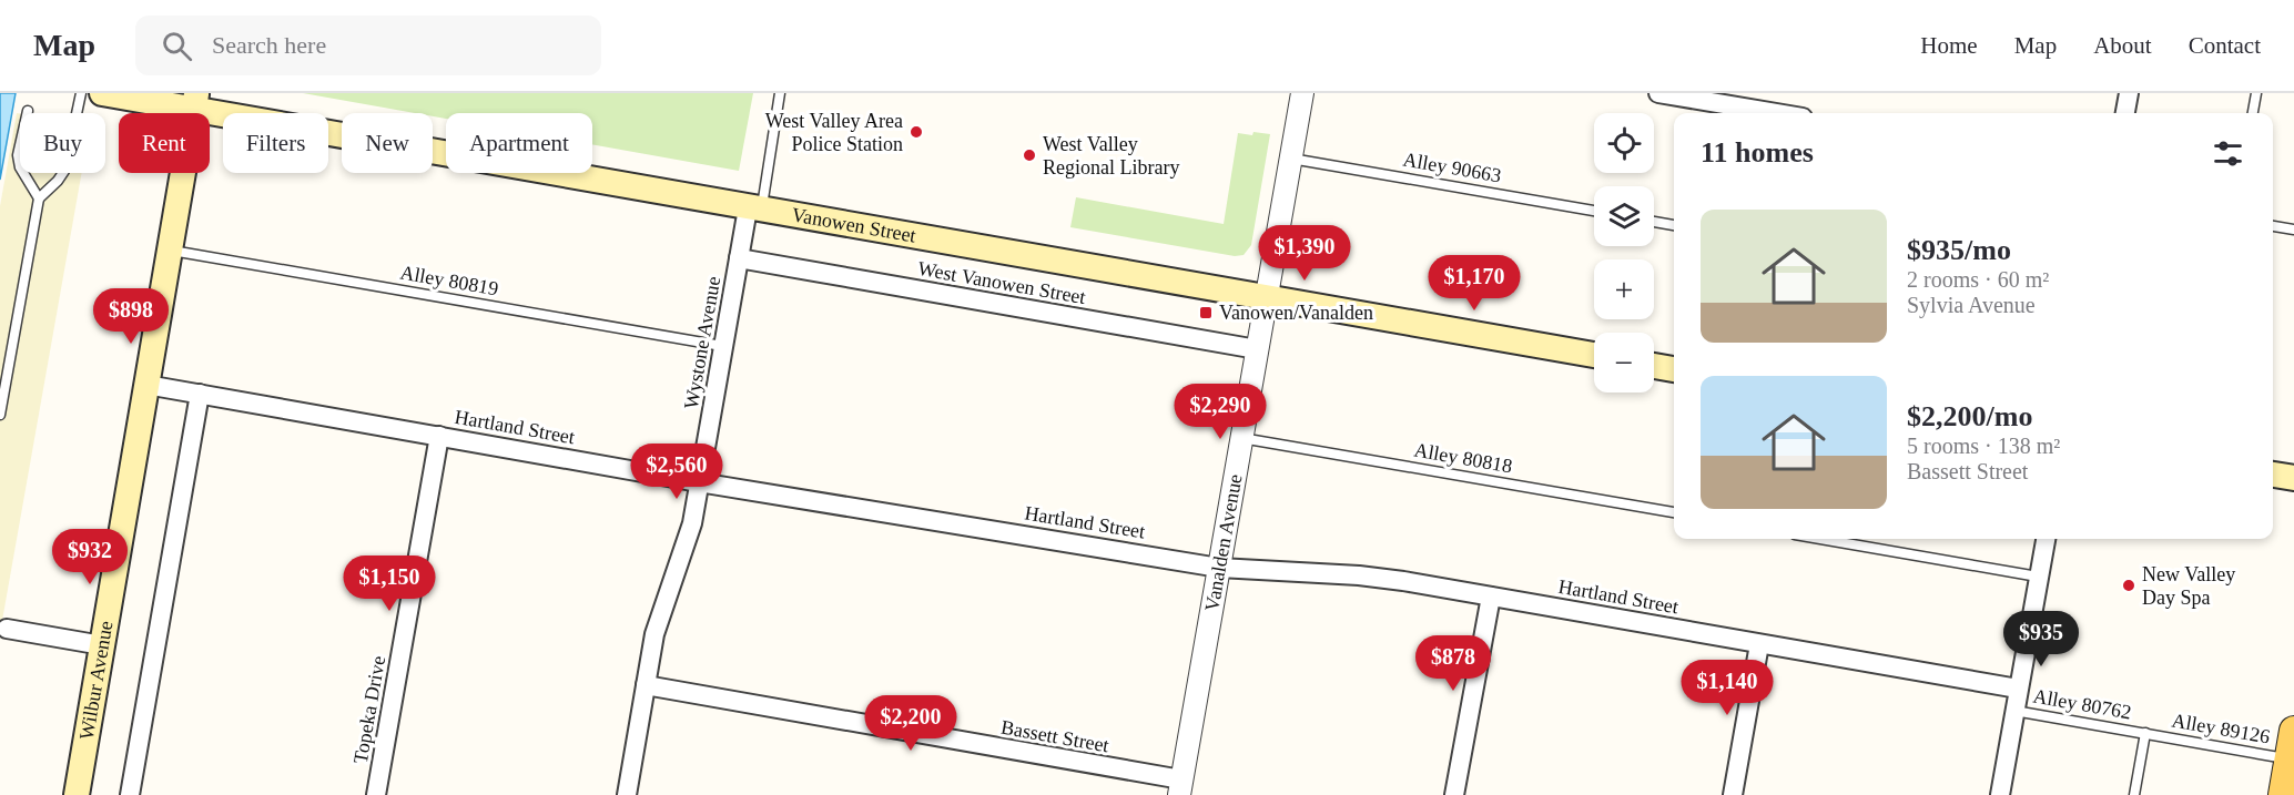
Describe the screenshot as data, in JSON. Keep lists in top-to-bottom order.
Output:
{
  "streets": {
    "main road": ["Vanowen Street", "Wilbur Avenue"],
    "street": [
      "West Vanowen Street",
      "Wystone Avenue",
      "Hartland Street",
      "Vanalden Avenue",
      "Topeka Drive",
      "Bassett Street"
    ],
    "lane": [
      "Alley 90663",
      "Alley 80819",
      "Alley 80818",
      "Alley 80762",
      "Alley 89126"
    ]
  },
  "crossings": [
    ["Alley 90663", "Vanalden Avenue"],
    ["Vanowen Street", "Wystone Avenue"],
    ["Vanowen Street", "Vanalden Avenue"],
    ["Vanowen Street", "Wilbur Avenue"],
    ["Alley 80819", "Wystone Avenue"],
    ["Alley 80819", "Wilbur Avenue"],
    ["West Vanowen Street", "Wystone Avenue"],
    ["West Vanowen Street", "Vanalden Avenue"],
    ["Wystone Avenue", "Hartland Street"],
    ["Wystone Avenue", "Bassett Street"],
    ["Hartland Street", "Vanalden Avenue"],
    ["Hartland Street", "Wilbur Avenue"],
    ["Hartland Street", "Topeka Drive"],
    ["Alley 80818", "Vanalden Avenue"],
    ["Vanalden Avenue", "Bassett Street"],
    ["Alley 80762", "Alley 89126"]
  ],
  "places": {
    "other": ["West Valley Area Police Station", "West Valley Regional Library", "New Valley Day Spa"],
    "transit": ["Vanowen/Vanalden"]
  },
  "page": {
    "header": "Map",
    "search": "Search here",
    "nav": [
      "Home",
      "Map",
      "About",
      "Contact"
    ],
    "map_buttons": ["+", "−"],
    "chip": [
      "Buy",
      "Rent",
      "Filters",
      "New",
      "Apartment"
    ],
    "heading": "11 homes",
    "list": [
      {
        "name": "$935/mo",
        "note": "2 rooms · 60 m² · Sylvia Avenue"
      },
      {
        "name": "$2,200/mo",
        "note": "5 rooms · 138 m² · Bassett Street"
      }
    ],
    "price": [
      "$1,390",
      "$1,170",
      "$898",
      "$2,290",
      "$2,560",
      "$932",
      "$1,150",
      "$935",
      "$878",
      "$1,140",
      "$2,200"
    ]
  }
}
